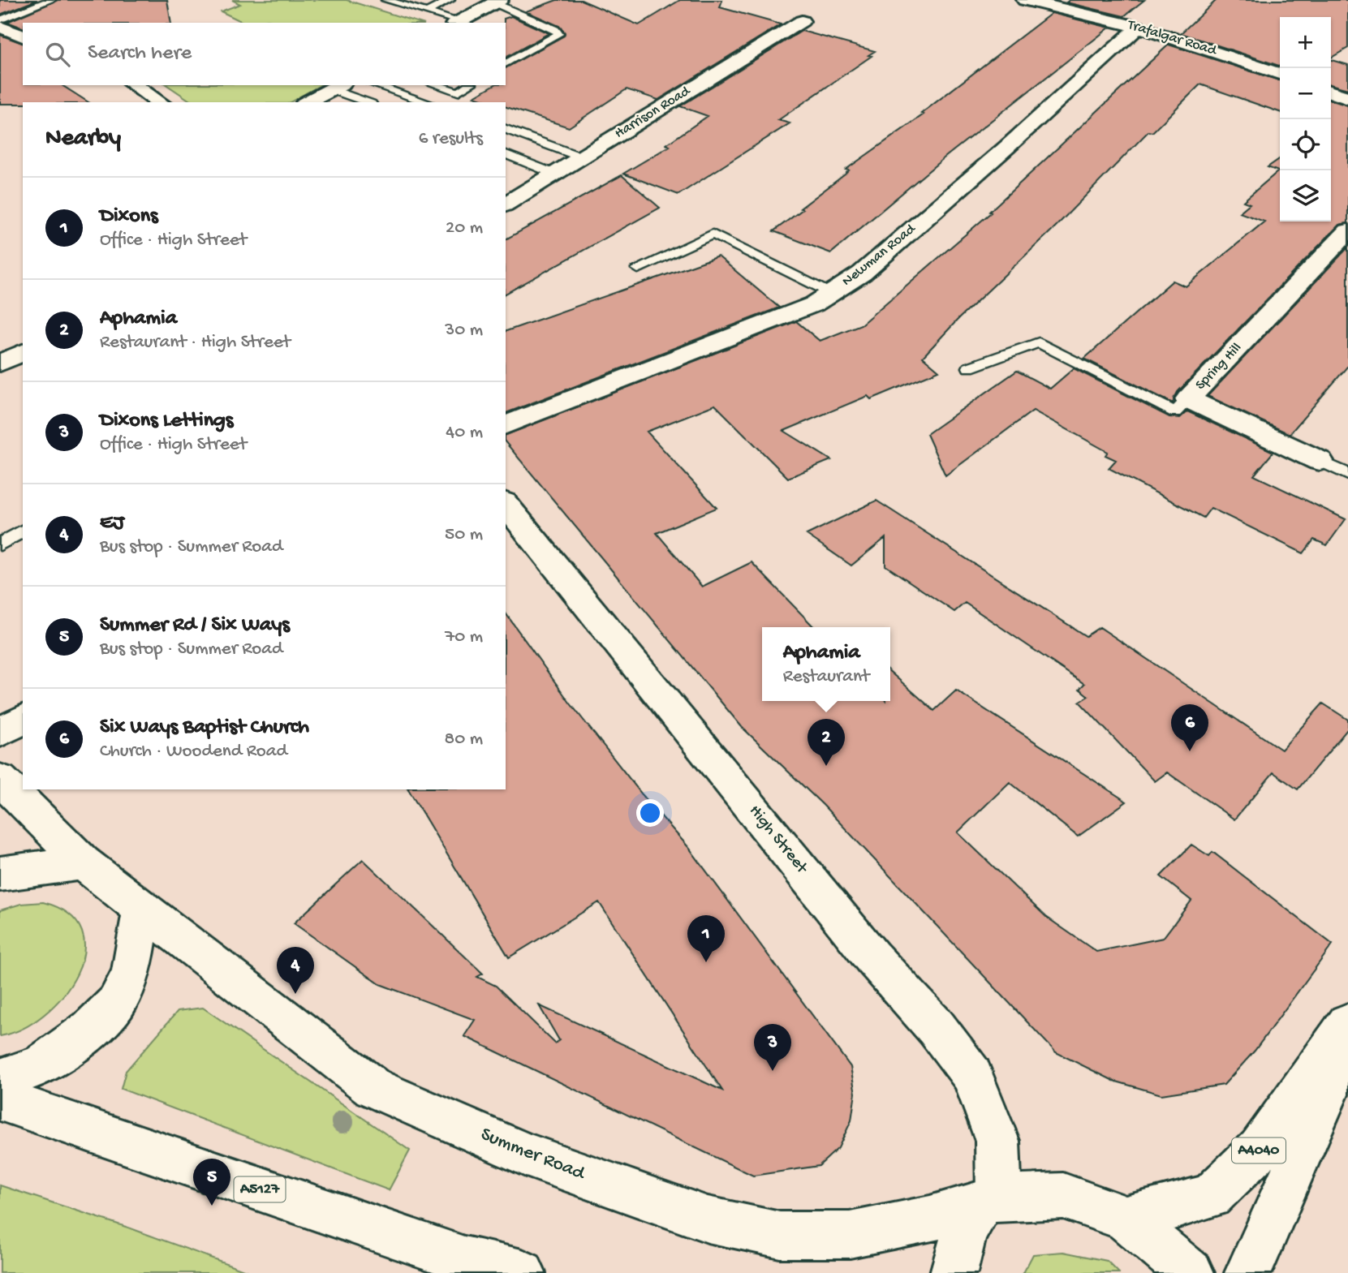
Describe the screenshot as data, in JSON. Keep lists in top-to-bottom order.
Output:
{
  "streets": {
    "street": [
      "Trafalgar Road",
      "Harrison Road",
      "Newman Road",
      "Spring Hill",
      "High Street",
      "A4040",
      "Summer Road",
      "A5127"
    ]
  },
  "crossings": [
    ["Trafalgar Road", "Newman Road"],
    ["High Street", "Summer Road"],
    ["A4040", "Summer Road"]
  ],
  "page": {
    "map_buttons": ["+", "−"],
    "search": "Search here",
    "heading": ["Nearby", "6 results"],
    "list": [
      {
        "mark": "1",
        "name": "Dixons",
        "note": "Office · High Street",
        "value": "20 m"
      },
      {
        "mark": "2",
        "name": "Aphamia",
        "note": "Restaurant · High Street",
        "value": "30 m"
      },
      {
        "mark": "3",
        "name": "Dixons Lettings",
        "note": "Office · High Street",
        "value": "40 m"
      },
      {
        "mark": "4",
        "name": "EJ",
        "note": "Bus stop · Summer Road",
        "value": "50 m"
      },
      {
        "mark": "5",
        "name": "Summer Rd / Six Ways",
        "note": "Bus stop · Summer Road",
        "value": "70 m"
      },
      {
        "mark": "6",
        "name": "Six Ways Baptist Church",
        "note": "Church · Woodend Road",
        "value": "80 m"
      }
    ],
    "popup": ["Aphamia", "Restaurant"],
    "pins": [
      "6",
      "2",
      "1",
      "4",
      "3",
      "5"
    ]
  }
}
